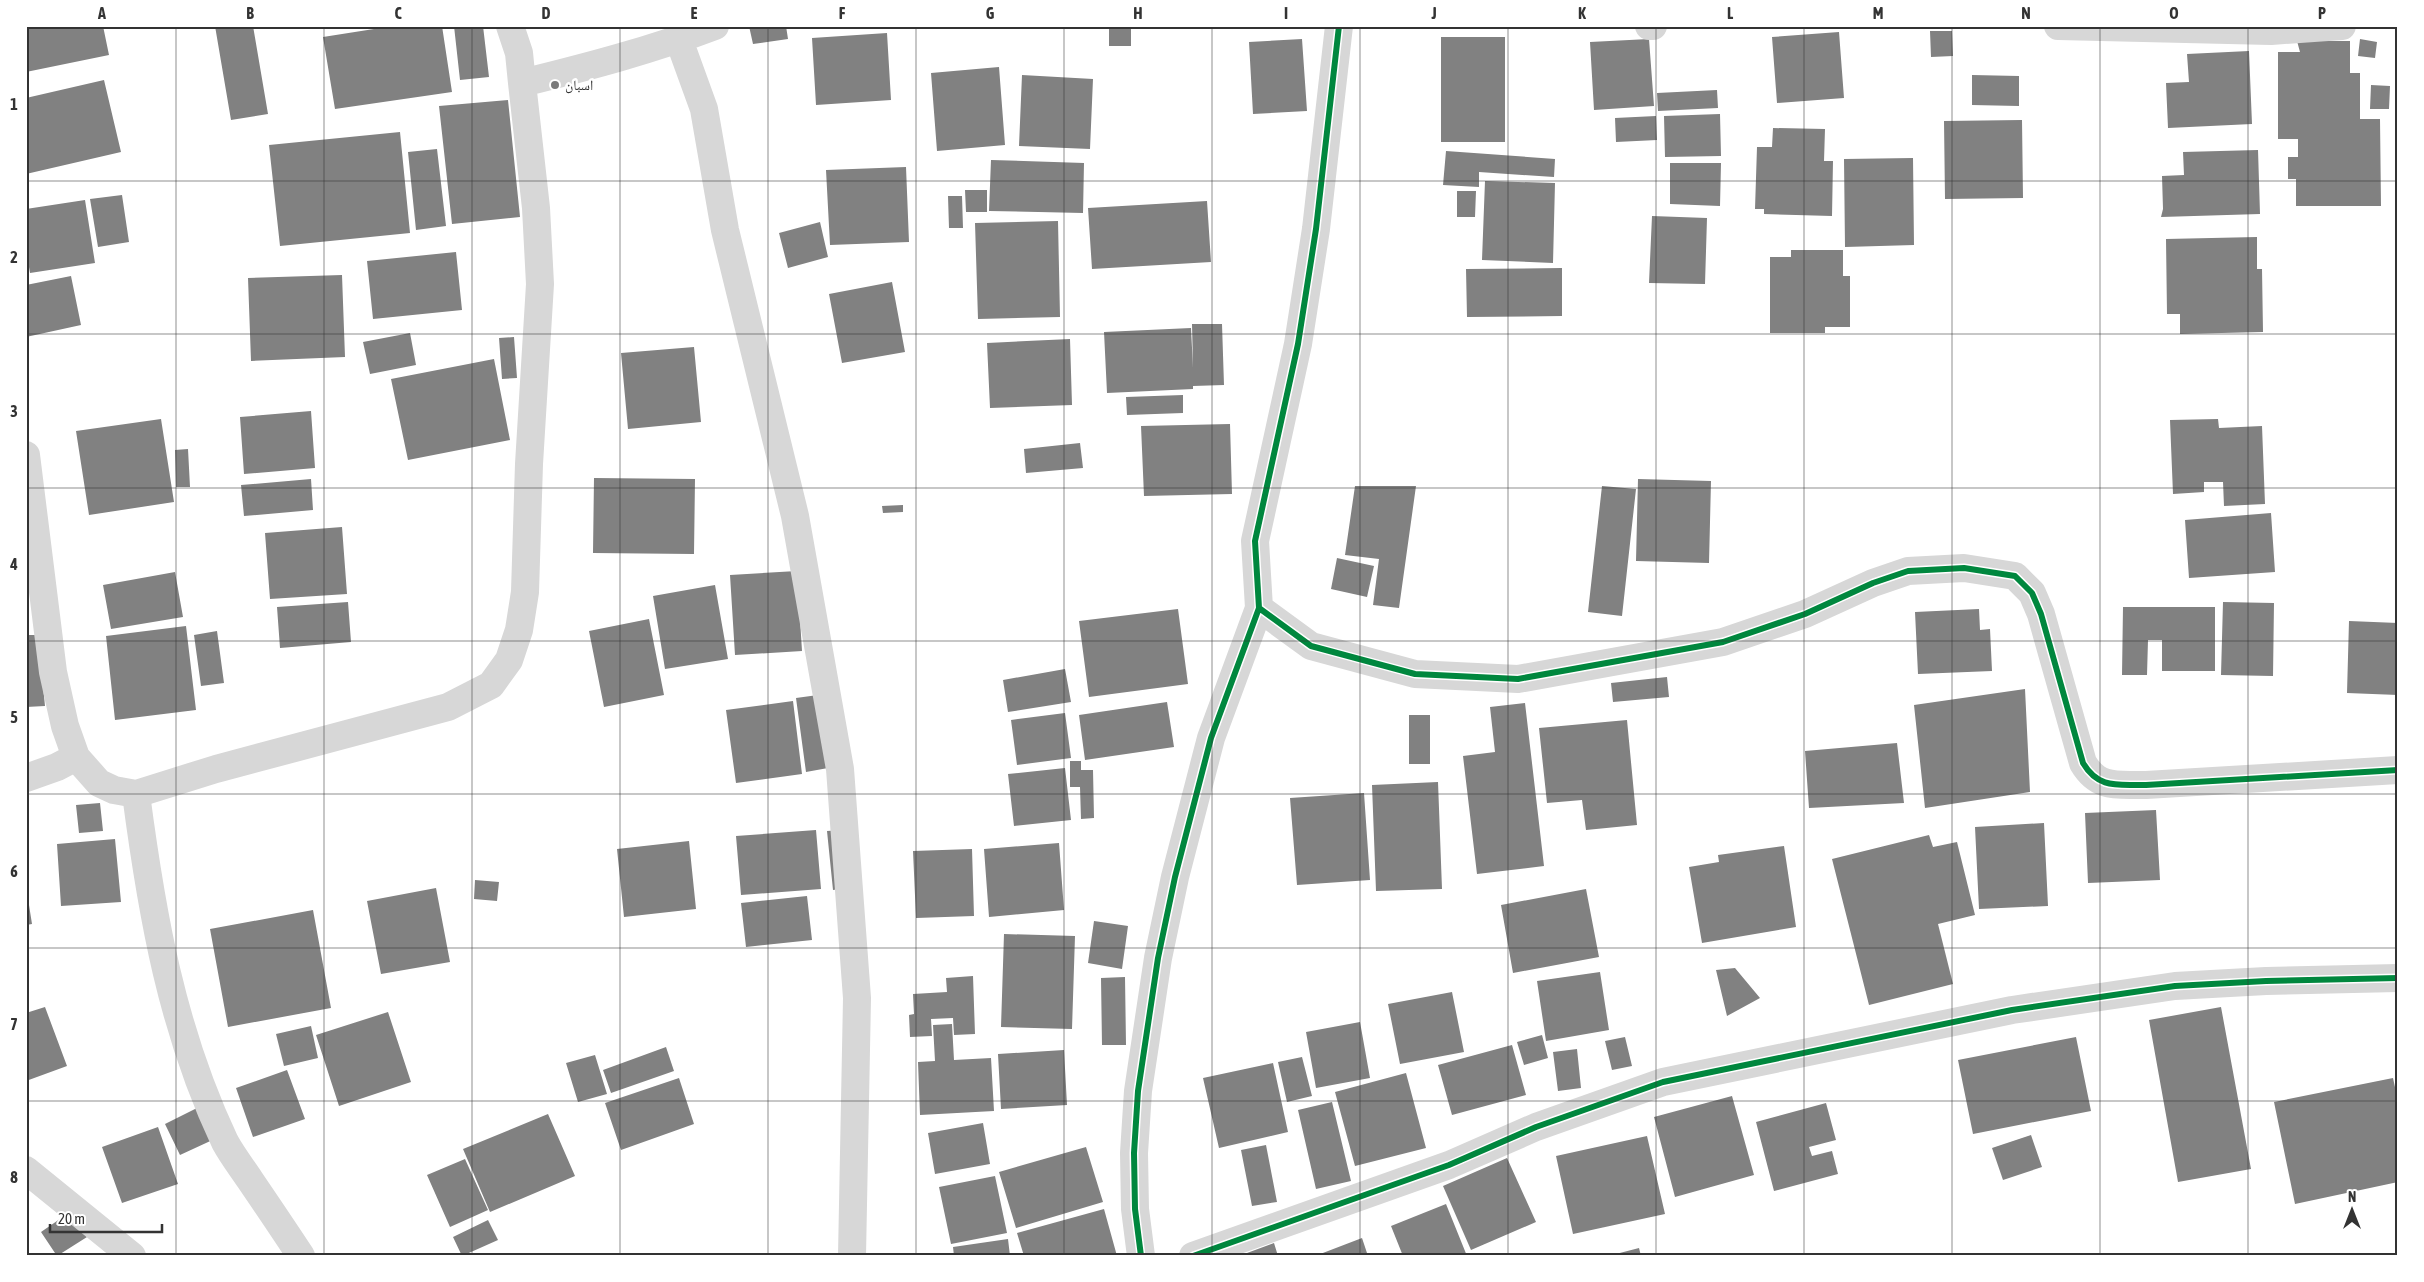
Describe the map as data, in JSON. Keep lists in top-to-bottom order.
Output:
{
  "places": ["اسبان"],
  "scale_bar": "20 m",
  "north": "top",
  "grid": {
    "columns": [
      "A",
      "B",
      "C",
      "D",
      "E",
      "F",
      "G",
      "H",
      "I",
      "J",
      "K",
      "L",
      "M",
      "N",
      "O",
      "P"
    ],
    "rows": [
      "1",
      "2",
      "3",
      "4",
      "5",
      "6",
      "7",
      "8"
    ]
  }
}
